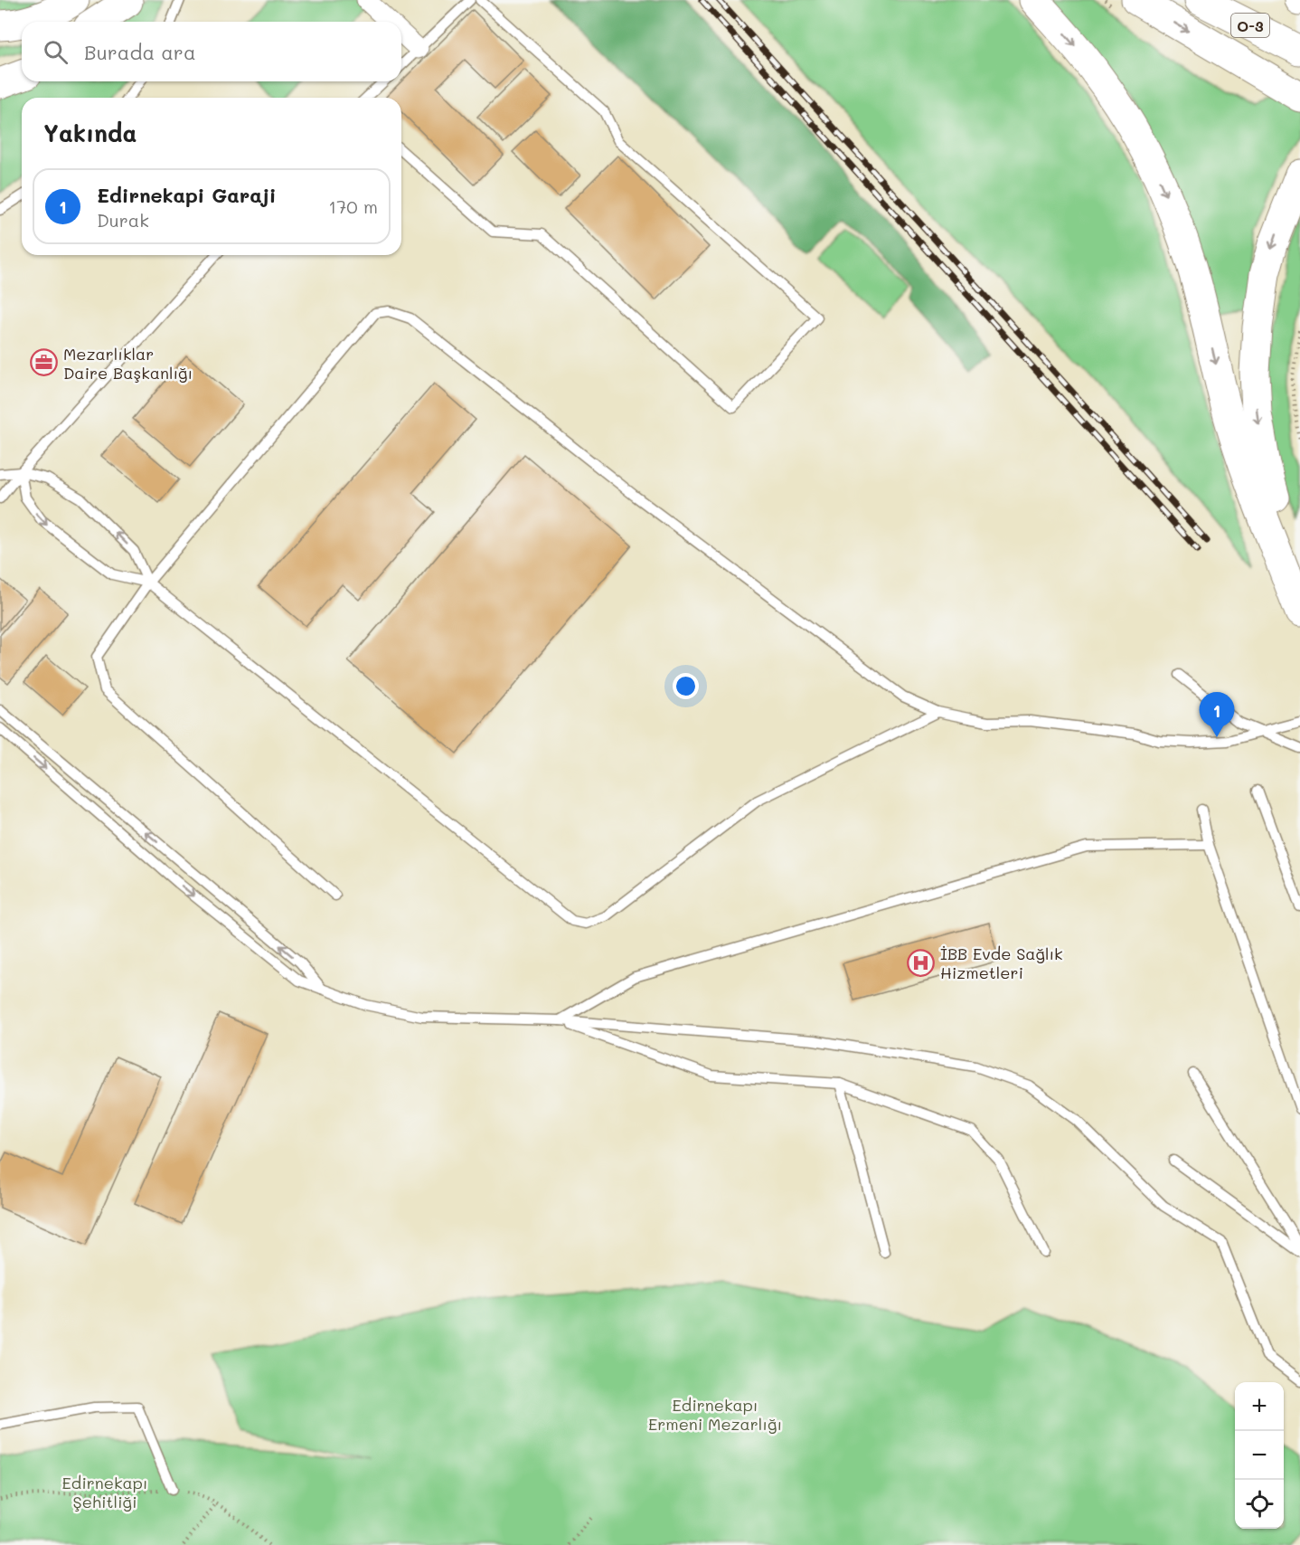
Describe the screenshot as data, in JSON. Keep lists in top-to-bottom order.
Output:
{
  "streets": {
    "main road": ["O-3"]
  },
  "parks": ["Edirnekapı Ermeni Mezarlığı", "Edirnekapı Şehitliği"],
  "places": {
    "office": ["Mezarlıklar Daire Başkanlığı"],
    "hospital": ["İBB Evde Sağlık Hizmetleri"]
  },
  "page": {
    "search": "Burada ara",
    "heading": "Yakında",
    "list": [
      {
        "mark": "1",
        "name": "Edirnekapi Garaji",
        "note": "Durak",
        "value": "170 m"
      }
    ],
    "pins": "1",
    "map_buttons": ["+", "−"]
  }
}
